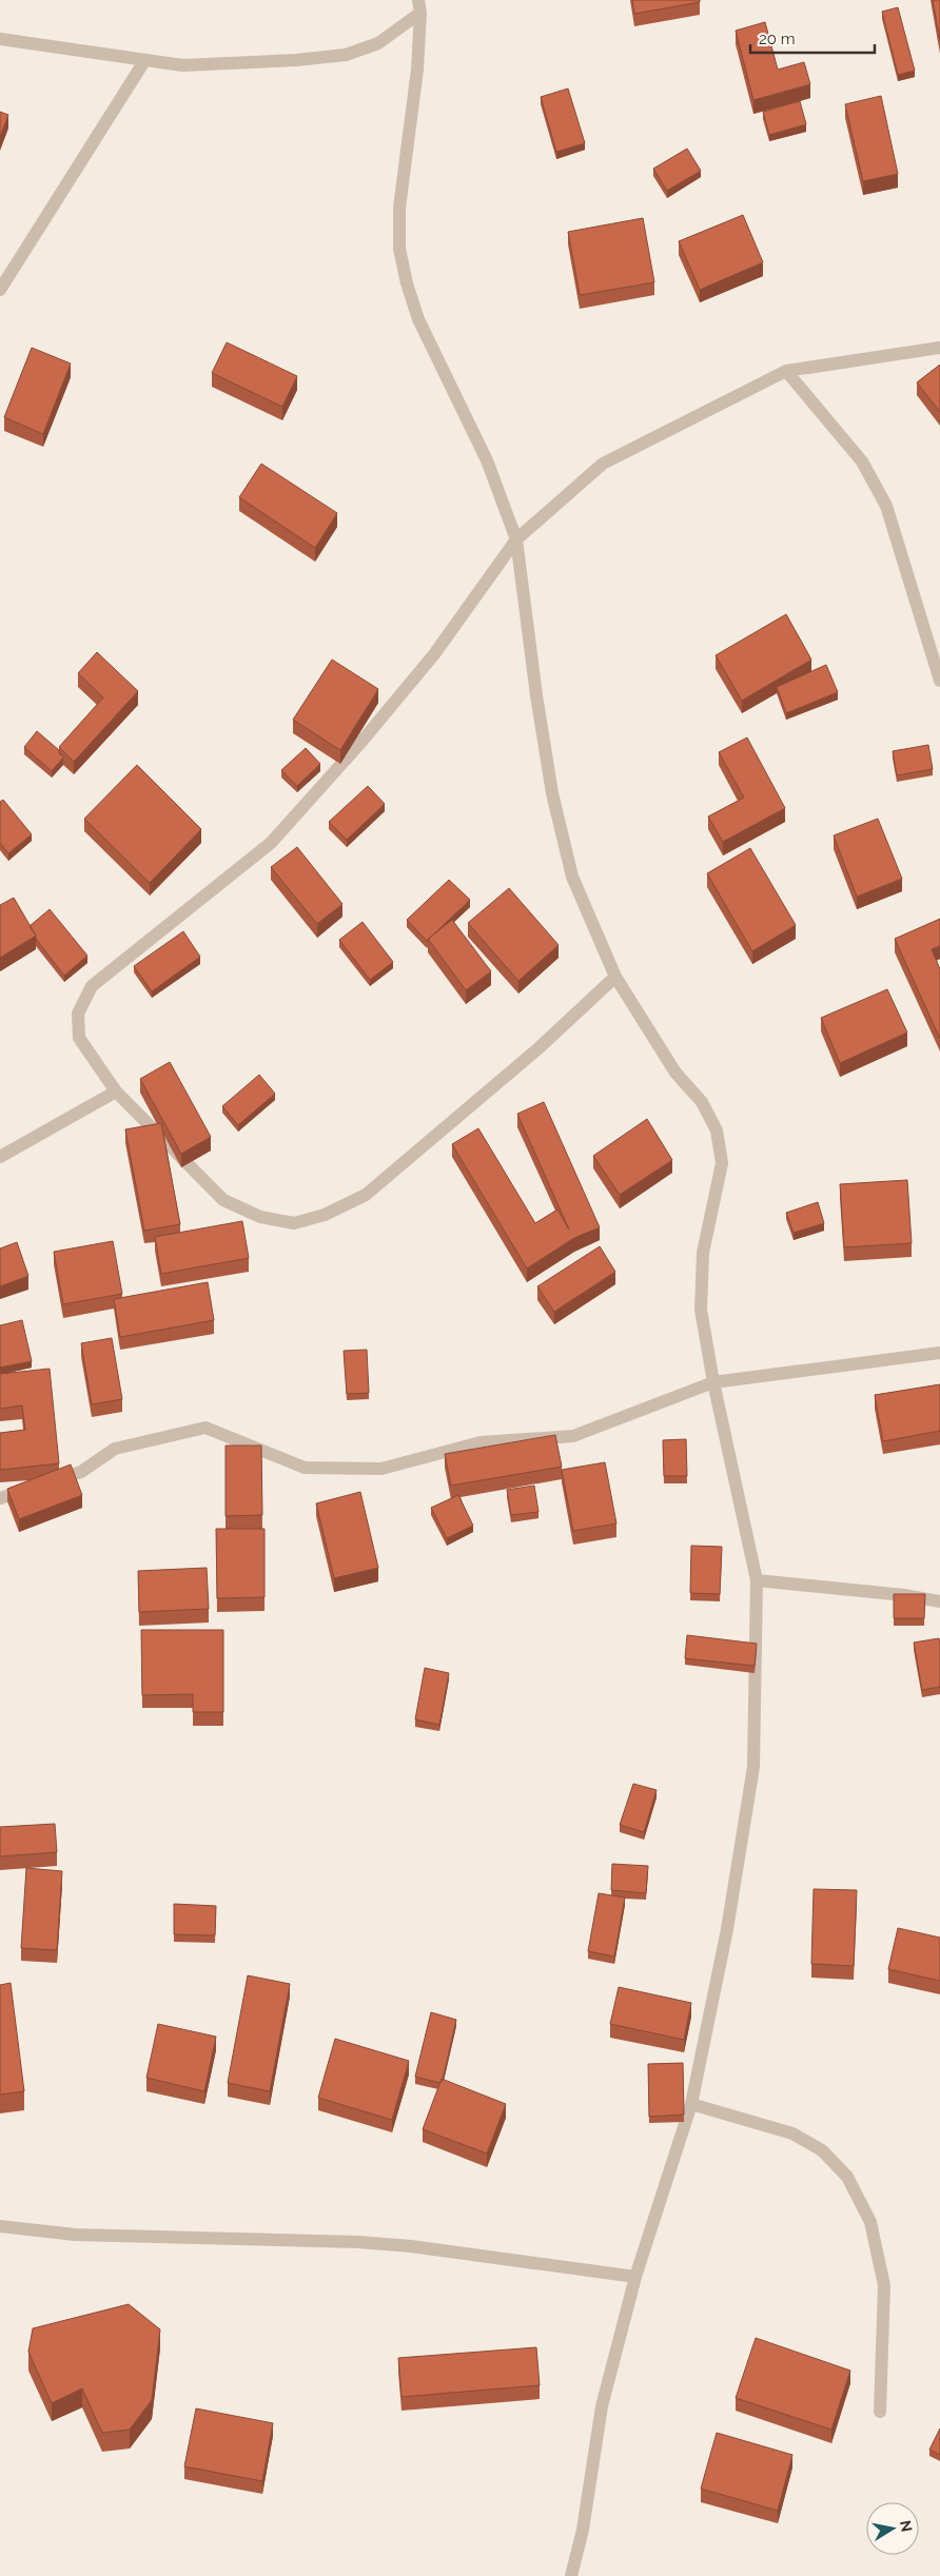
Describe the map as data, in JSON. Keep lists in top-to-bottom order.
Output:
{
  "scale_bar": "20 m",
  "north": "right"
}
